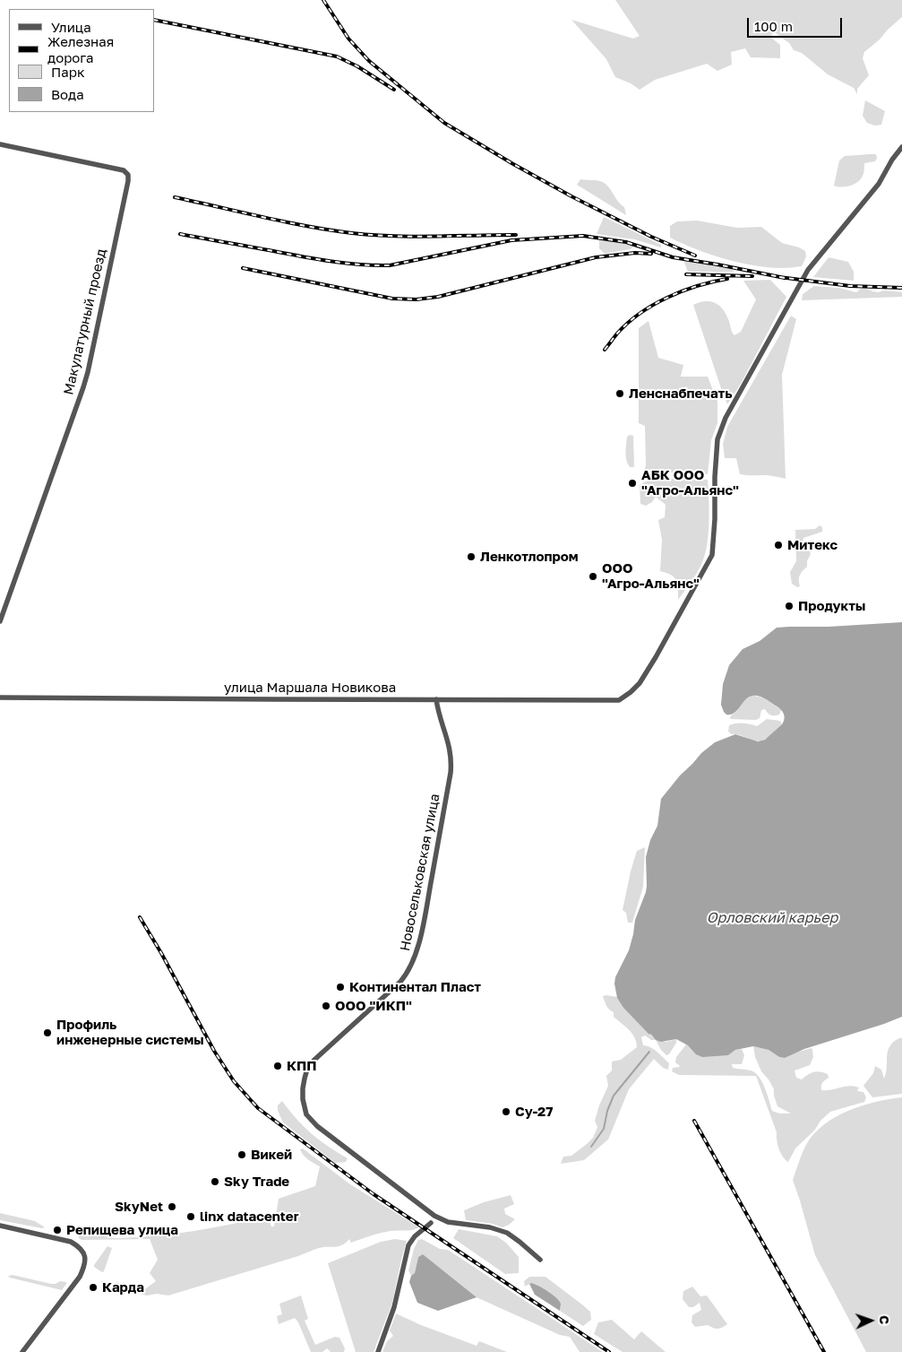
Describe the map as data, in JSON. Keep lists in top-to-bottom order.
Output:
{
  "streets": {
    "street": ["Макулатурный проезд", "улица Маршала Новикова", "Новосельковская улица"]
  },
  "crossings": [
    ["улица Маршала Новикова", "Новосельковская улица"]
  ],
  "water": ["Орловский карьер"],
  "places": [
    "Ленснабпечать",
    "АБК ООО \"Агро-Альянс\"",
    "Митекс",
    "Ленкотлопром",
    "ООО \"Агро-Альянс\"",
    "Продукты",
    "Континентал Пласт",
    "ООО \"ИКП\"",
    "Профиль инженерные системы",
    "КПП",
    "Су-27",
    "Викей",
    "Sky Trade",
    "SkyNet",
    "linx datacenter",
    "Репищева улица",
    "Карда"
  ],
  "legend": [
    "Улица",
    "Железная дорога",
    "Парк",
    "Вода"
  ],
  "scale_bar": "100 m",
  "north": "right"
}
